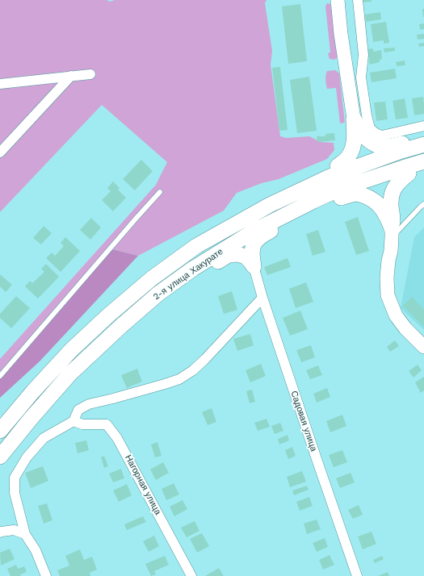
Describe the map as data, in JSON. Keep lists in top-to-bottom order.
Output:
{
  "streets": {
    "main road": ["2-я улица Хакурате"],
    "street": ["Садовая улица", "Нагорная улица"]
  }
}
